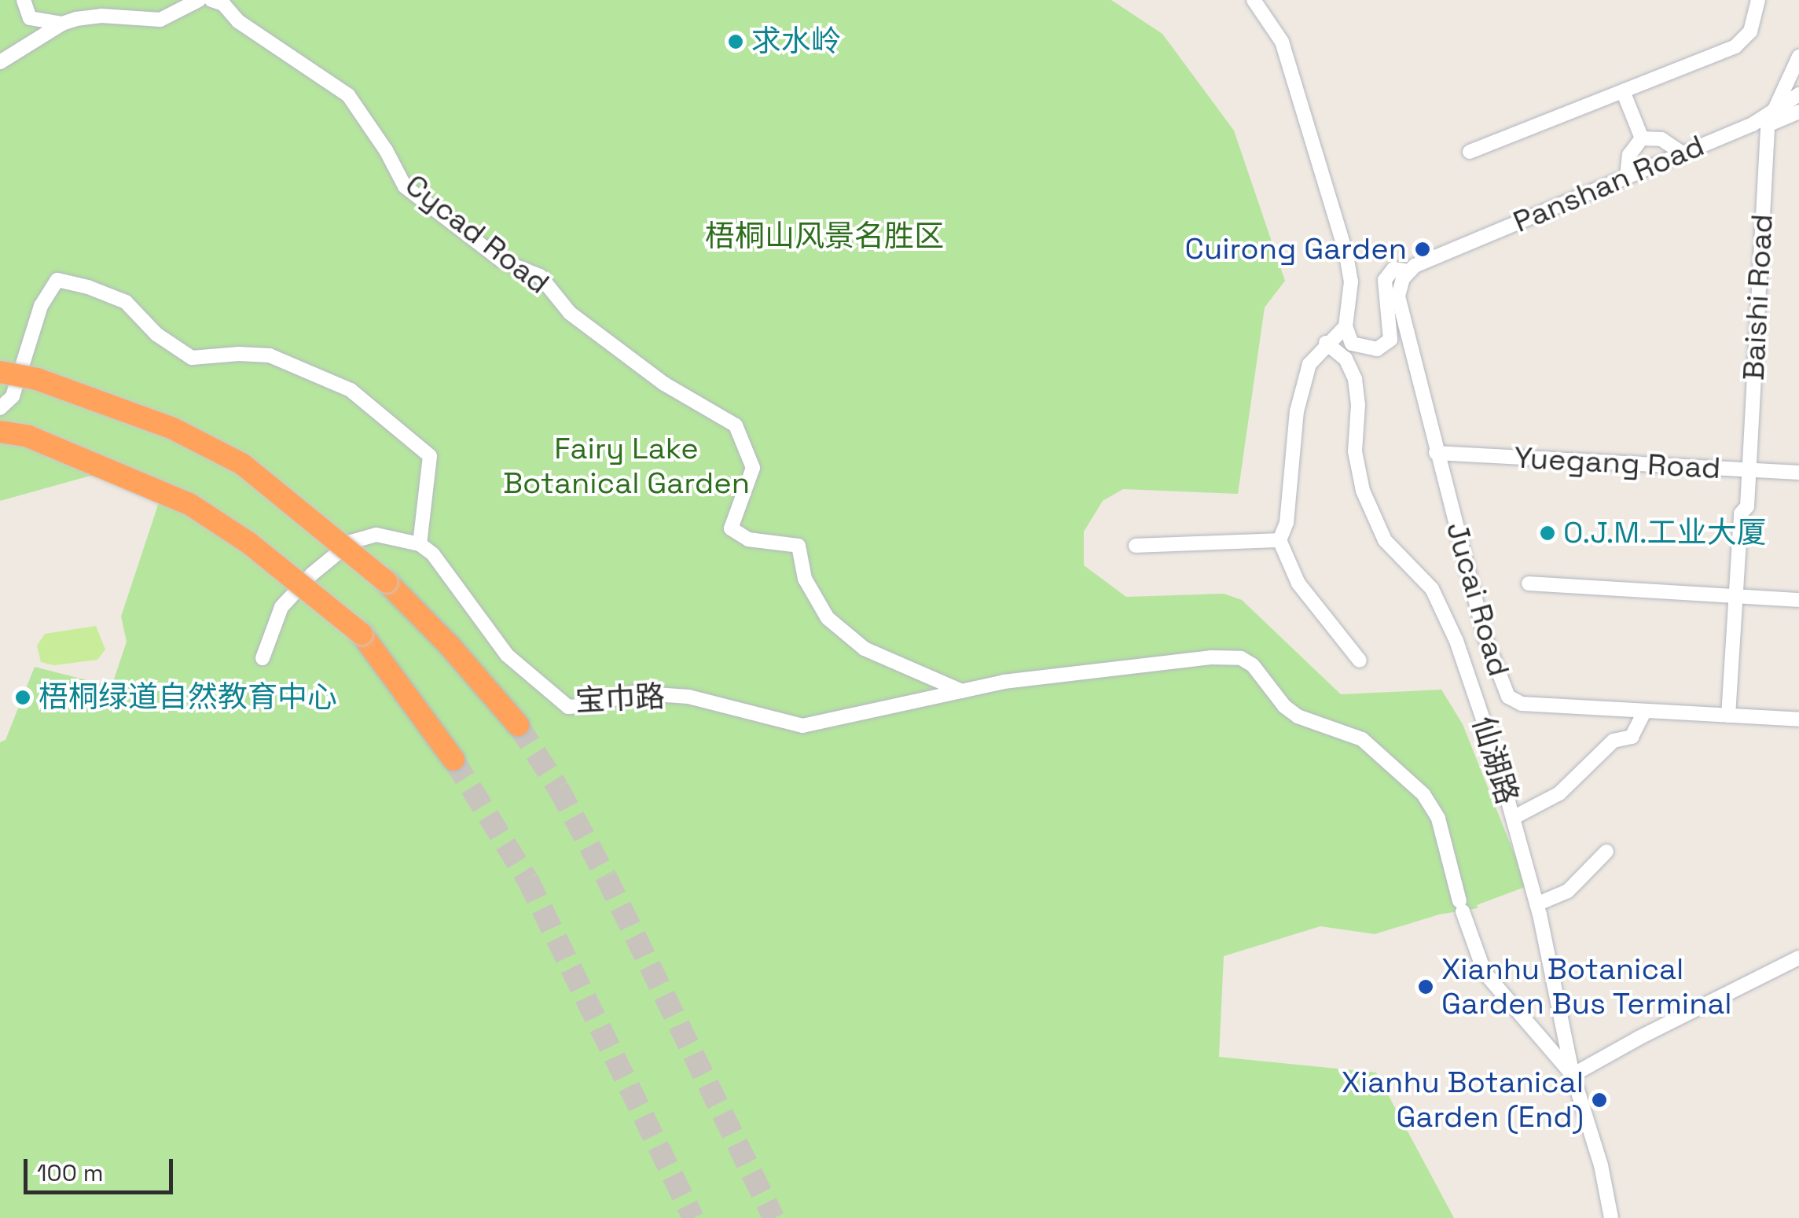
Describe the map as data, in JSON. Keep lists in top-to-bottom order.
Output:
{
  "streets": {
    "street": [
      "Panshan Road",
      "Cycad Road",
      "Baishi Road",
      "Yuegang Road",
      "Jucai Road",
      "宝巾路",
      "仙湖路"
    ]
  },
  "crossings": [
    ["Panshan Road", "Jucai Road"],
    ["Cycad Road", "宝巾路"],
    ["Baishi Road", "Yuegang Road"],
    ["Baishi Road", "Jucai Road"],
    ["Yuegang Road", "Jucai Road"],
    ["宝巾路", "仙湖路"]
  ],
  "parks": ["梧桐山风景名胜区", "Fairy Lake Botanical Garden"],
  "places": [
    "求水岭",
    "Cuirong Garden",
    "O.J.M.工业大厦",
    "梧桐绿道自然教育中心",
    "Xianhu Botanical Garden Bus Terminal",
    "Xianhu Botanical Garden (End)"
  ],
  "scale_bar": "100 m"
}
